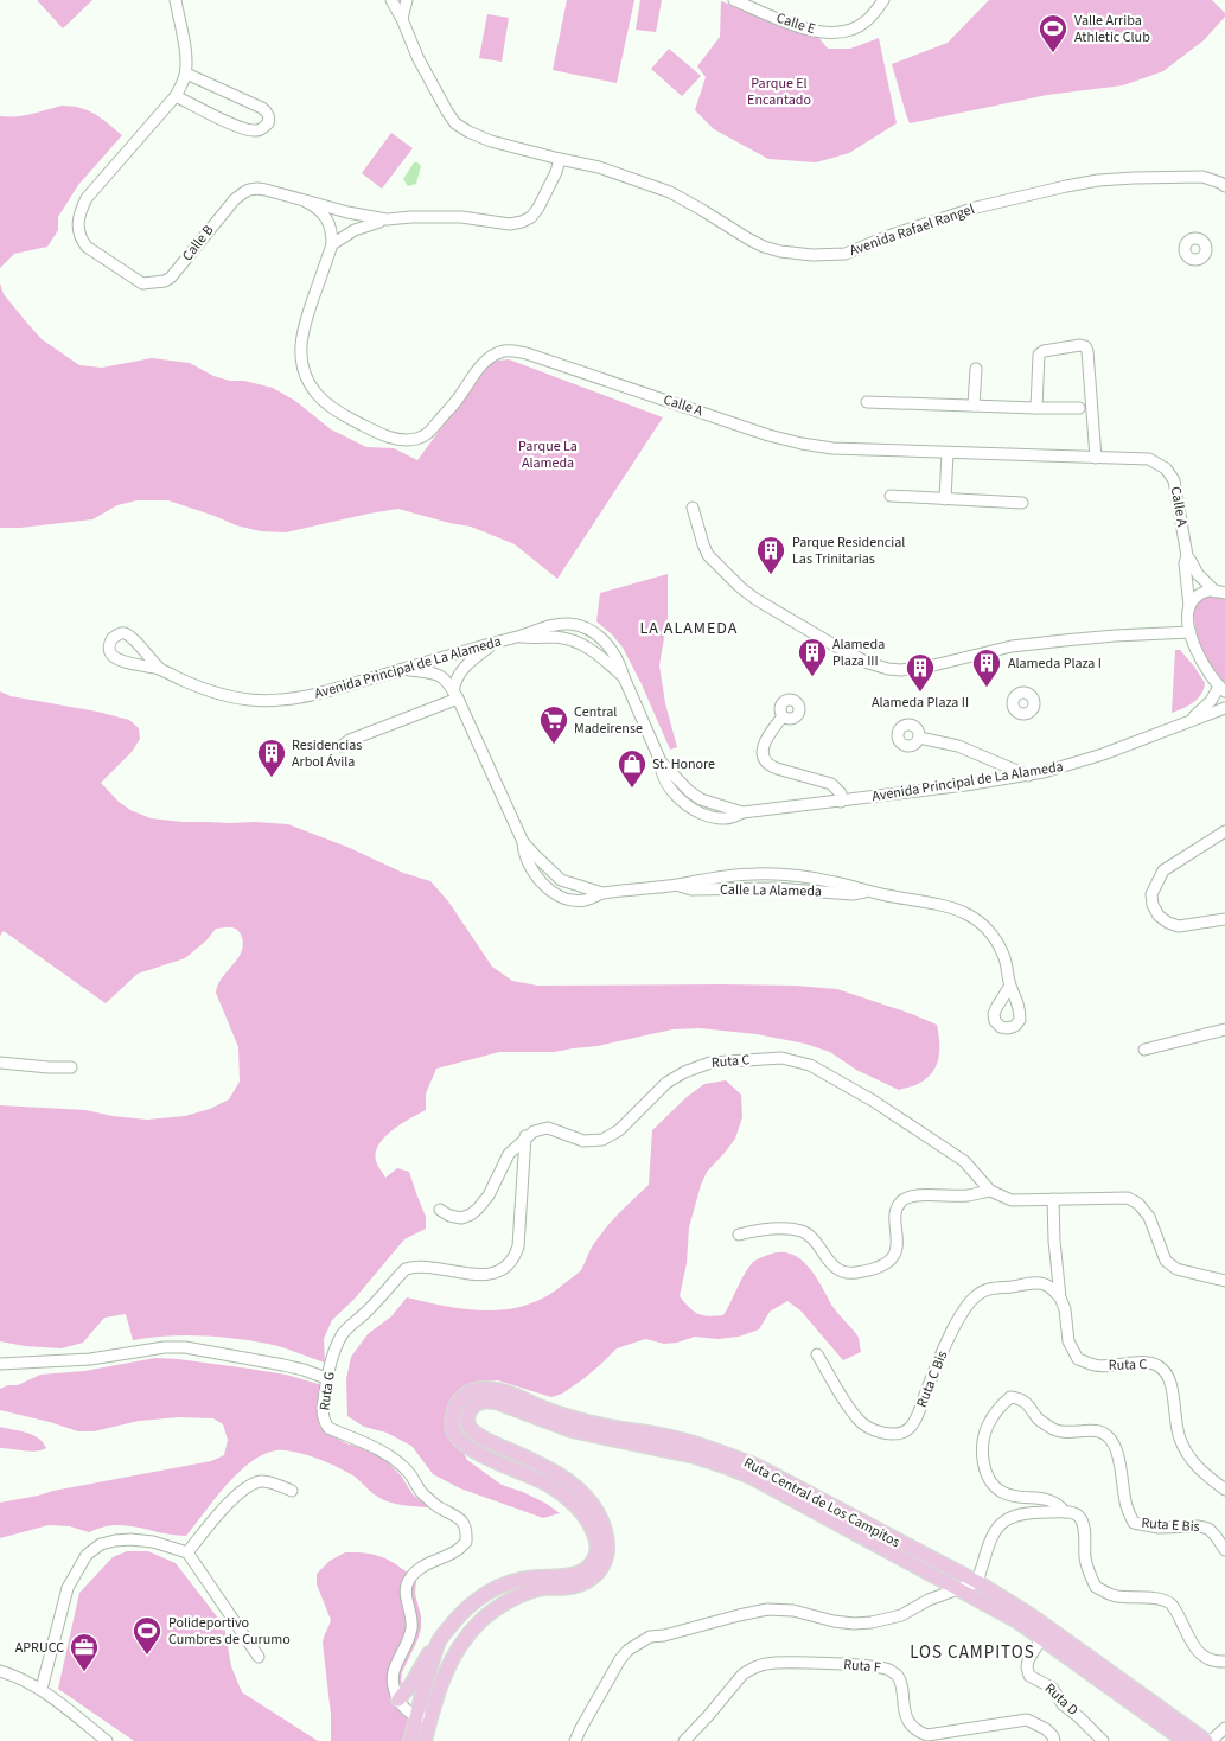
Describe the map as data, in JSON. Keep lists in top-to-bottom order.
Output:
{
  "streets": {
    "main road": ["Ruta Central de Los Campitos"],
    "street": [
      "Calle E",
      "Avenida Rafael Rangel",
      "Calle B",
      "Calle A",
      "Avenida Principal de La Alameda",
      "Calle La Alameda",
      "Ruta C",
      "Ruta C Bis",
      "Ruta G",
      "Ruta E Bis",
      "Ruta F",
      "Ruta D"
    ]
  },
  "crossings": [
    ["Avenida Rafael Rangel", "Calle B"],
    ["Calle A", "Avenida Principal de La Alameda"],
    ["Avenida Principal de La Alameda", "Calle La Alameda"],
    ["Ruta C", "Ruta C Bis"],
    ["Ruta C", "Ruta G"],
    ["Ruta Central de Los Campitos", "Ruta D"]
  ],
  "districts": ["LA ALAMEDA", "LOS CAMPITOS"],
  "parks": ["Parque El Encantado", "Parque La Alameda"],
  "places": {
    "sports": ["Valle Arriba Athletic Club", "Polideportivo Cumbres de Curumo"],
    "building": [
      "Parque Residencial Las Trinitarias",
      "Alameda Plaza III",
      "Alameda Plaza I",
      "Alameda Plaza II",
      "Residencias Arbol Ávila"
    ],
    "supermarket": ["Central Madeirense"],
    "shop": ["St. Honore"],
    "office": ["APRUCC"]
  }
}
